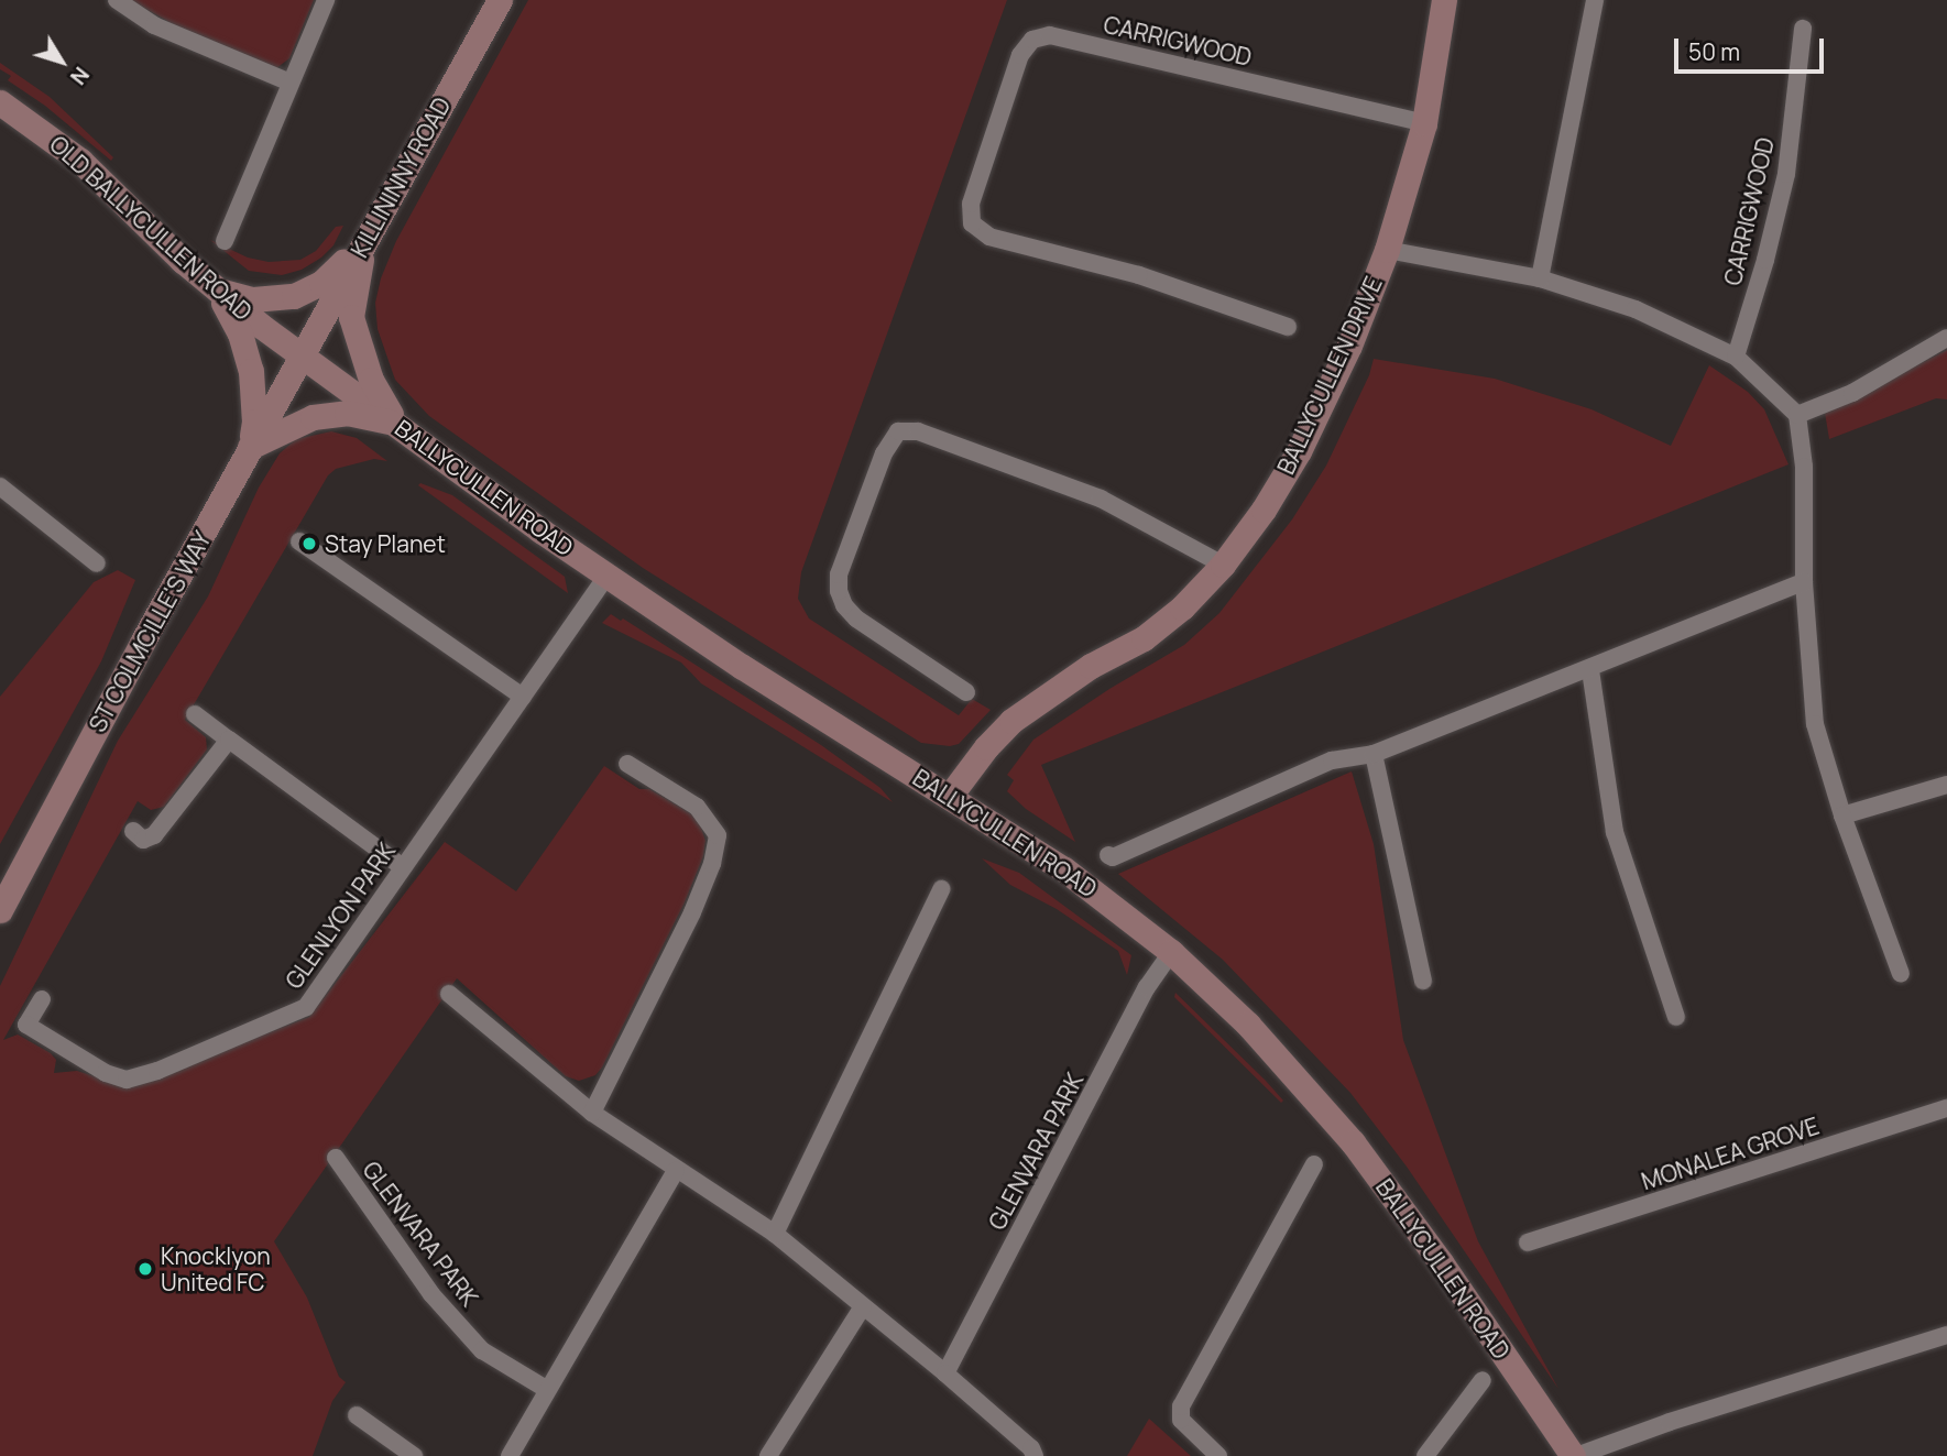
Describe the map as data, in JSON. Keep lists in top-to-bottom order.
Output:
{
  "streets": {
    "street": [
      "CARRIGWOOD",
      "KILLININNY ROAD",
      "OLD BALLYCULLEN ROAD",
      "BALLYCULLEN DRIVE",
      "BALLYCULLEN ROAD",
      "ST COLMCILLE'S WAY",
      "GLENLYON PARK",
      "GLENVARA PARK",
      "MONALEA GROVE"
    ]
  },
  "crossings": [
    ["CARRIGWOOD", "BALLYCULLEN DRIVE"],
    ["KILLININNY ROAD", "OLD BALLYCULLEN ROAD"],
    ["KILLININNY ROAD", "BALLYCULLEN ROAD"],
    ["KILLININNY ROAD", "ST COLMCILLE'S WAY"],
    ["OLD BALLYCULLEN ROAD", "BALLYCULLEN ROAD"],
    ["OLD BALLYCULLEN ROAD", "ST COLMCILLE'S WAY"],
    ["BALLYCULLEN DRIVE", "BALLYCULLEN ROAD"],
    ["BALLYCULLEN ROAD", "ST COLMCILLE'S WAY"],
    ["BALLYCULLEN ROAD", "GLENLYON PARK"],
    ["BALLYCULLEN ROAD", "GLENVARA PARK"]
  ],
  "places": ["Stay Planet", "Knocklyon United FC"],
  "scale_bar": "50 m",
  "north": "bottom right"
}
